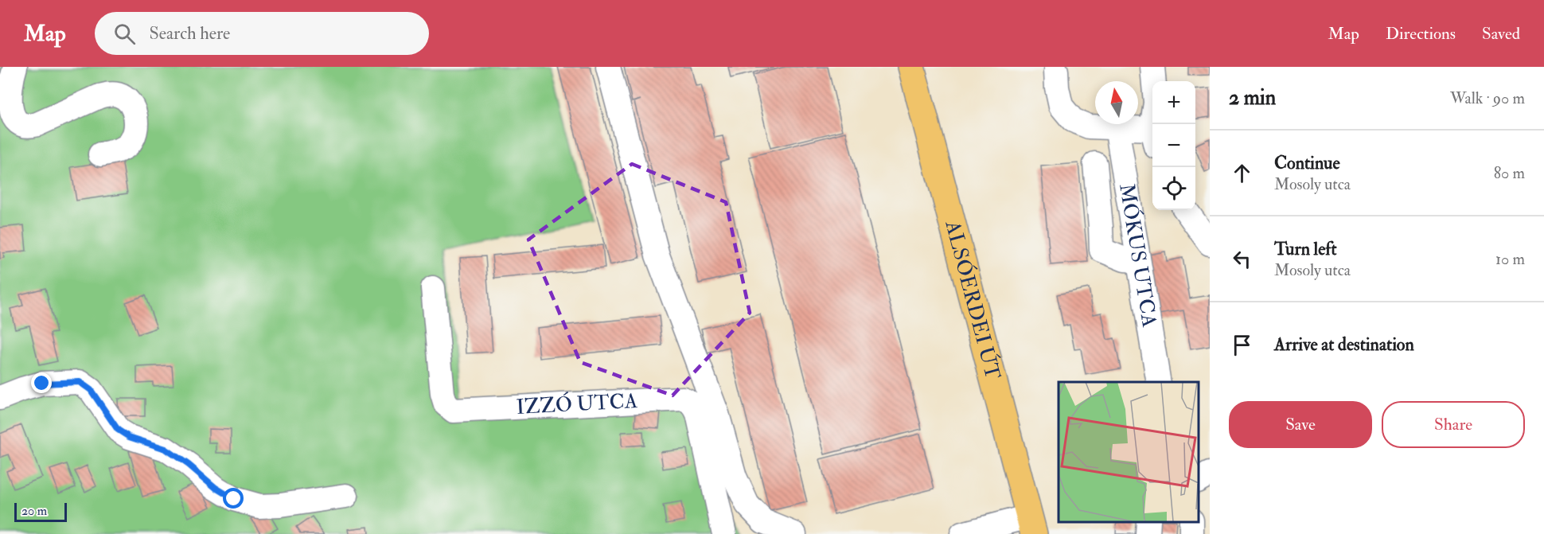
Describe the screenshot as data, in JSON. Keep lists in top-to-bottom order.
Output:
{
  "streets": {
    "main road": ["ALSÓERDEI ÚT"],
    "street": ["MÓKUS UTCA", "IZZÓ UTCA"]
  },
  "scale_bar": "20 m",
  "north": "top",
  "page": {
    "header": "Map",
    "search": "Search here",
    "nav": ["Map", "Directions", "Saved"],
    "heading": ["2 min", "Walk · 90 m"],
    "map_buttons": ["+", "−"],
    "list": [
      ["Continue", "Mosoly utca", "80 m"],
      ["Turn left", "Mosoly utca", "10 m"],
      "Arrive at destination"
    ],
    "buttons": ["Save", "Share"],
    "scale": "20 m"
  }
}
